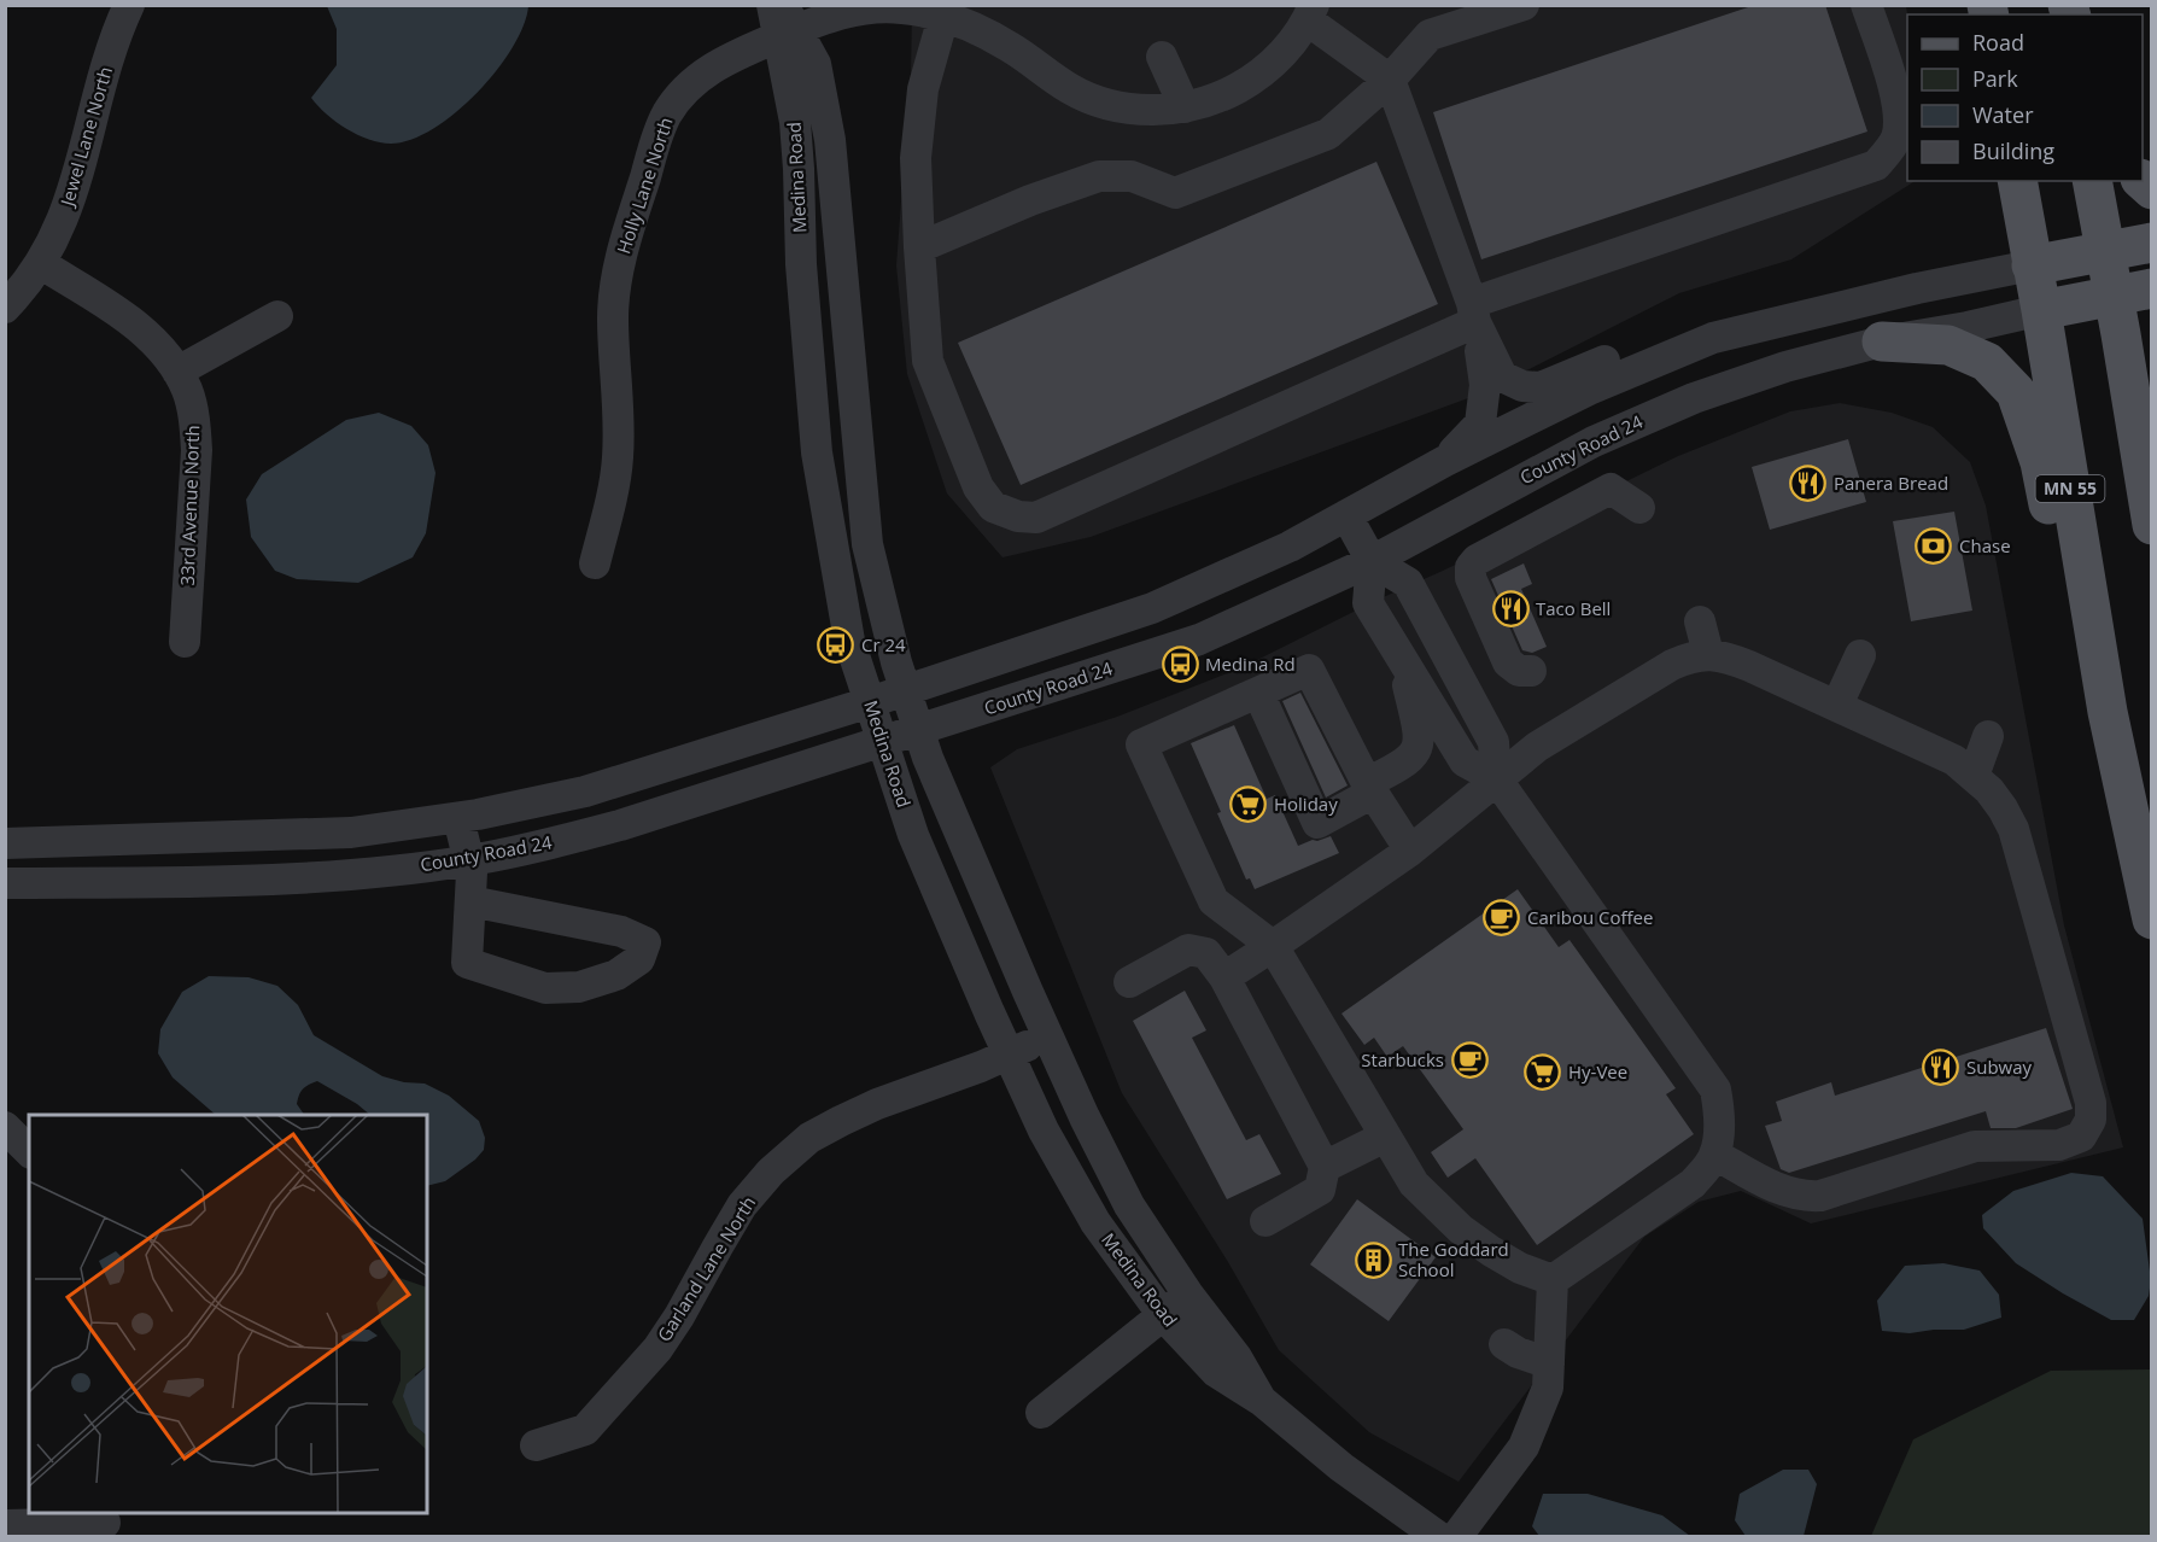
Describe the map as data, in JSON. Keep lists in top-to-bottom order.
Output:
{
  "streets": {
    "main road": ["MN 55"],
    "street": [
      "Jewel Lane North",
      "Medina Road",
      "Holly Lane North",
      "County Road 24",
      "33rd Avenue North",
      "Garland Lane North"
    ]
  },
  "crossings": [
    ["Jewel Lane North", "33rd Avenue North"],
    ["Medina Road", "Holly Lane North"],
    ["Medina Road", "County Road 24"],
    ["Medina Road", "Garland Lane North"],
    ["County Road 24", "MN 55"]
  ],
  "places": {
    "restaurant": ["Panera Bread", "Taco Bell", "Subway"],
    "bank": ["Chase"],
    "bus stop": ["Cr 24", "Medina Rd"],
    "supermarket": ["Holiday", "Hy-Vee"],
    "cafe": ["Caribou Coffee", "Starbucks"],
    "building": ["The Goddard School"]
  },
  "legend": [
    "Road",
    "Park",
    "Water",
    "Building"
  ]
}
